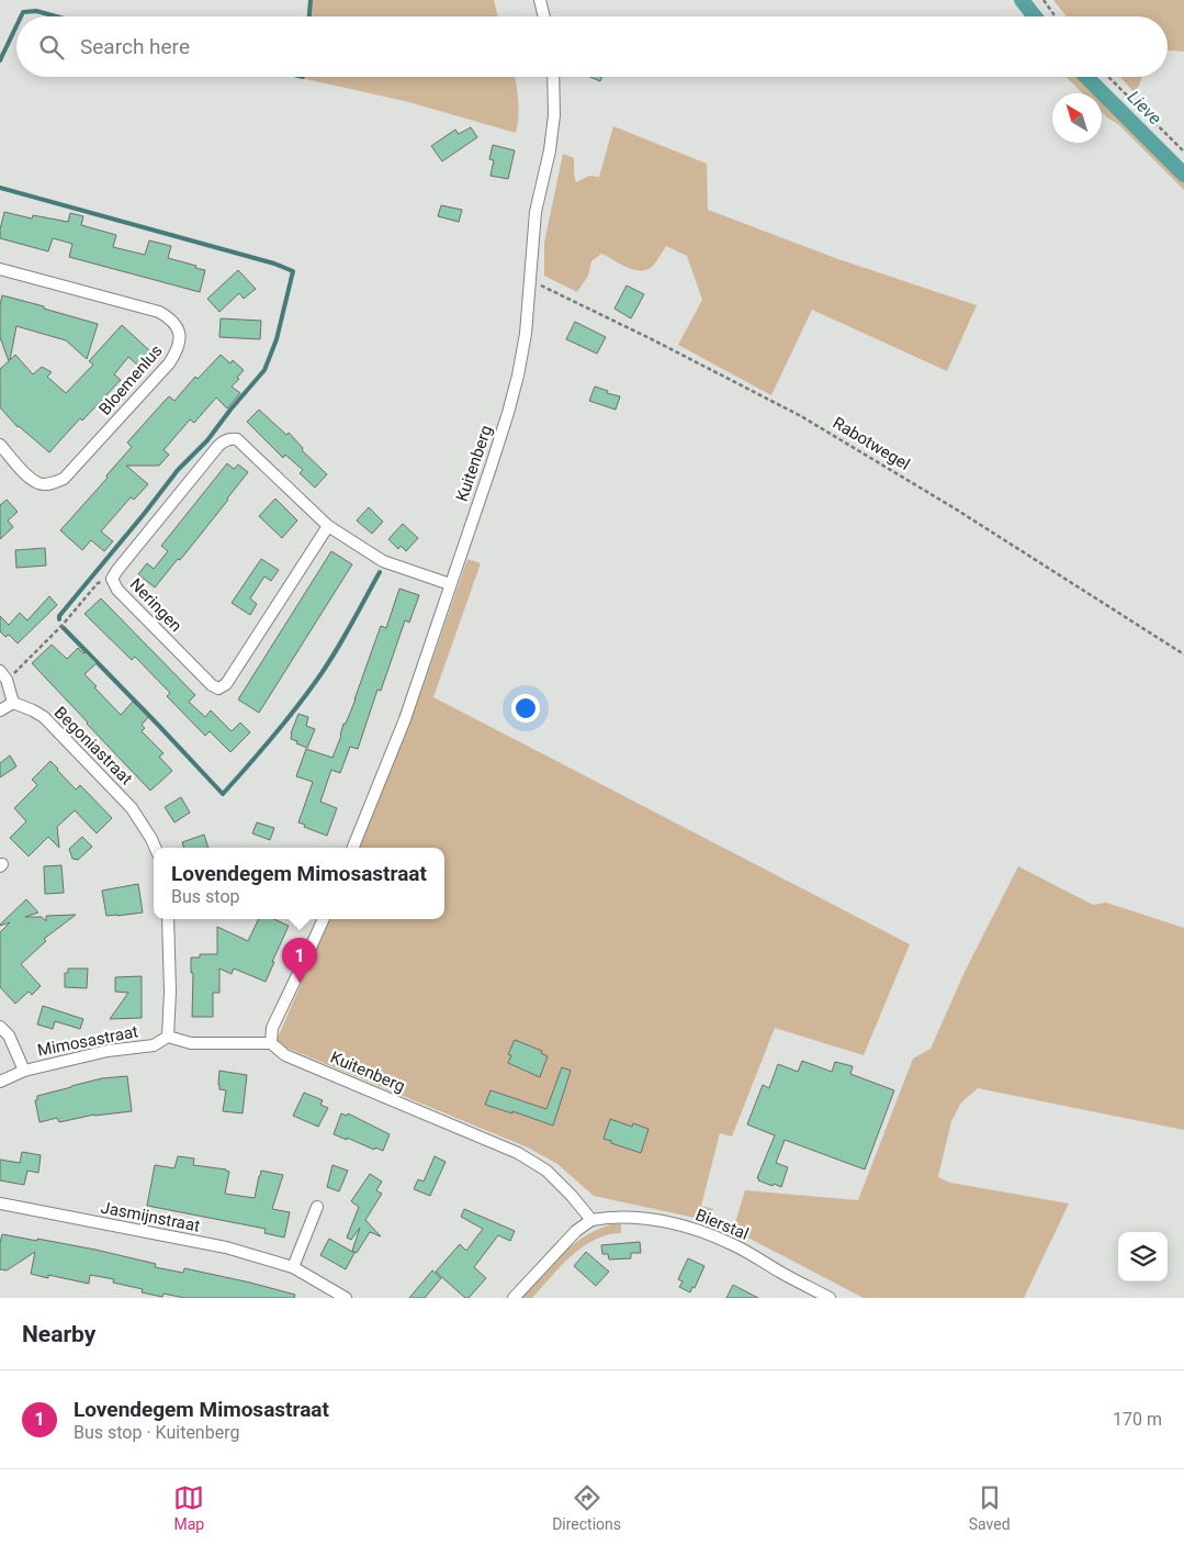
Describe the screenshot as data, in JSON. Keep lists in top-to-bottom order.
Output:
{
  "streets": {
    "street": [
      "Bloemenlus",
      "Kuitenberg",
      "Neringen",
      "Begoniastraat",
      "Mimosastraat",
      "Jasmijnstraat",
      "Bierstal"
    ],
    "path": ["Rabotwegel"]
  },
  "crossings": [
    ["Rabotwegel", "Kuitenberg"],
    ["Kuitenberg", "Neringen"],
    ["Kuitenberg", "Bierstal"]
  ],
  "water": ["Lieve"],
  "north": "top left",
  "page": {
    "search": "Search here",
    "popup": ["Lovendegem Mimosastraat", "Bus stop"],
    "pins": "1",
    "heading": "Nearby",
    "list": [
      {
        "mark": "1",
        "name": "Lovendegem Mimosastraat",
        "note": "Bus stop · Kuitenberg",
        "value": "170 m"
      }
    ],
    "nav": ["Map", "Directions", "Saved"]
  }
}
